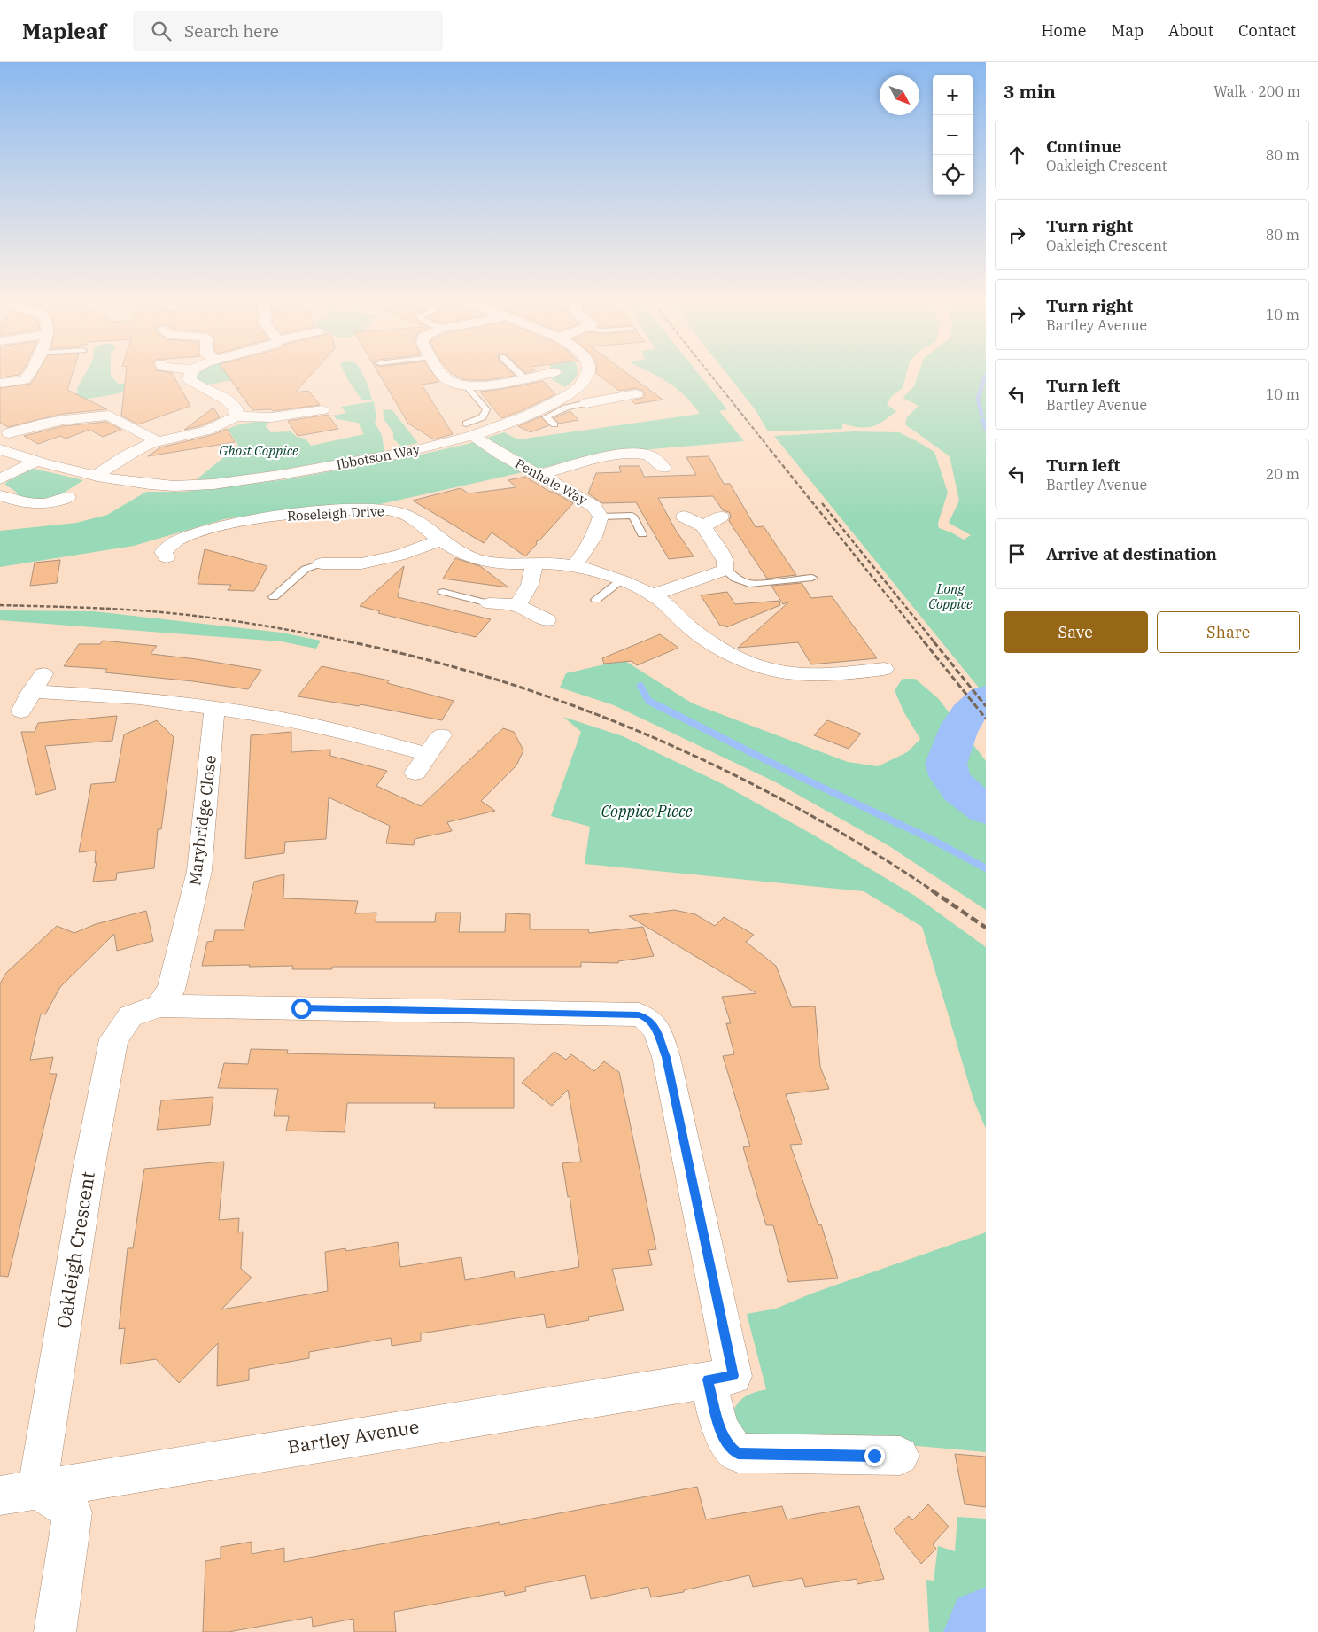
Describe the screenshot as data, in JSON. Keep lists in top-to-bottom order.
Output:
{
  "streets": {
    "street": [
      "Ibbotson Way",
      "Penhale Way",
      "Roseleigh Drive",
      "Marybridge Close",
      "Oakleigh Crescent",
      "Bartley Avenue"
    ]
  },
  "crossings": [
    ["Ibbotson Way", "Penhale Way"],
    ["Penhale Way", "Roseleigh Drive"],
    ["Marybridge Close", "Oakleigh Crescent"],
    ["Oakleigh Crescent", "Bartley Avenue"]
  ],
  "parks": ["Ghost Coppice", "Long Coppice", "Coppice Piece"],
  "north": "bottom right",
  "page": {
    "header": "Mapleaf",
    "search": "Search here",
    "nav": [
      "Home",
      "Map",
      "About",
      "Contact"
    ],
    "heading": ["3 min", "Walk · 200 m"],
    "map_buttons": ["+", "−"],
    "list": [
      ["Continue", "Oakleigh Crescent", "80 m"],
      ["Turn right", "Oakleigh Crescent", "80 m"],
      ["Turn right", "Bartley Avenue", "10 m"],
      ["Turn left", "Bartley Avenue", "10 m"],
      ["Turn left", "Bartley Avenue", "20 m"],
      "Arrive at destination"
    ],
    "buttons": ["Save", "Share"]
  }
}
